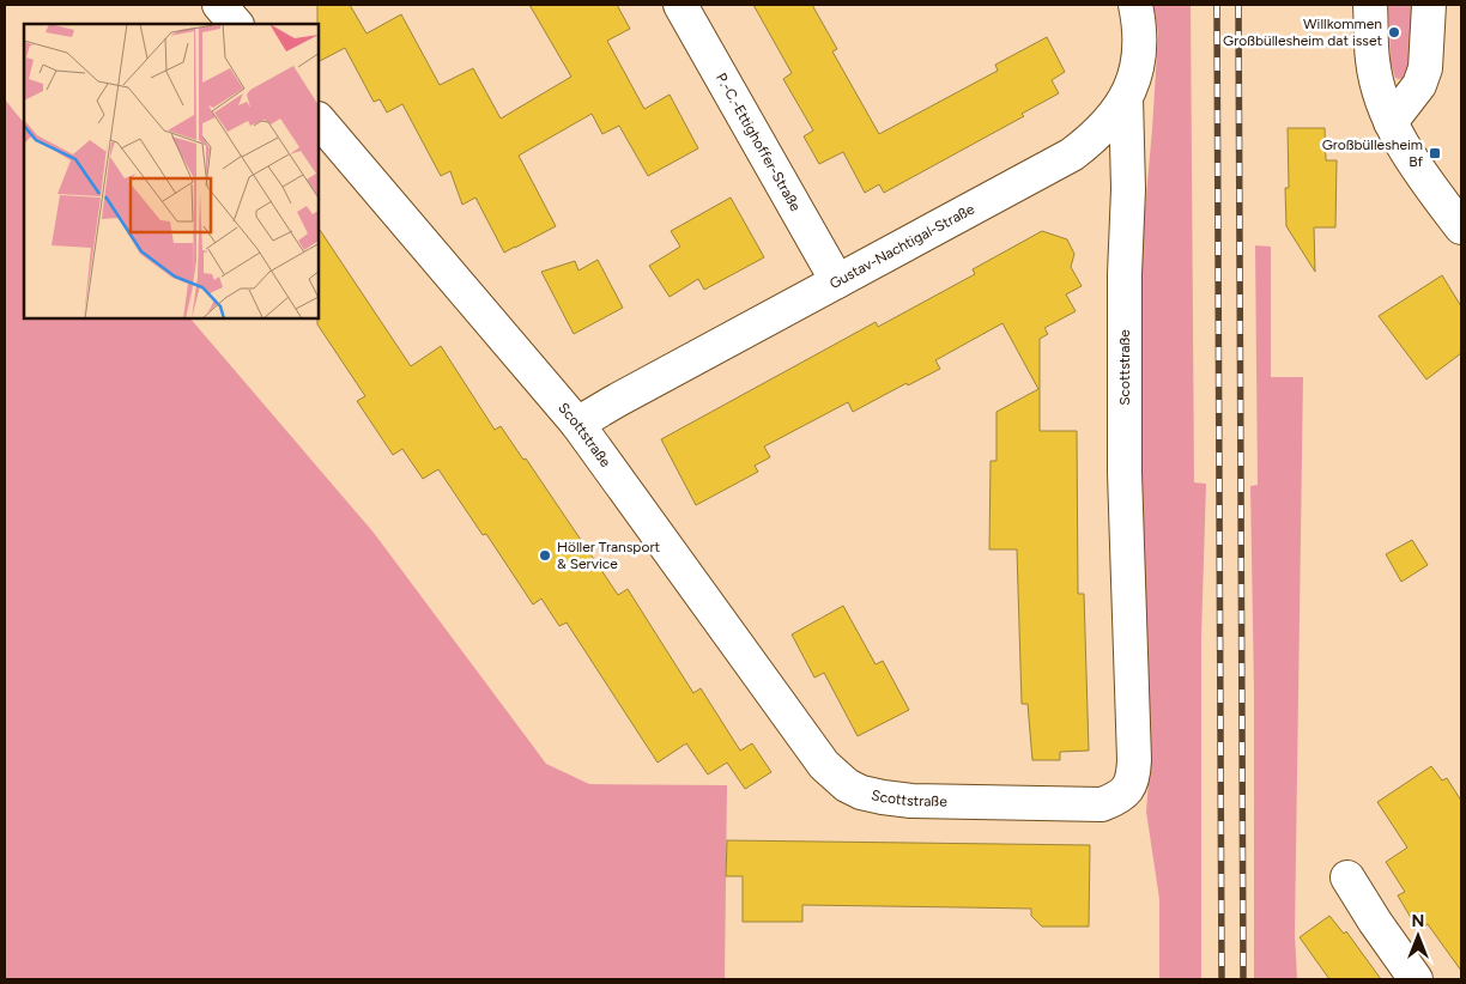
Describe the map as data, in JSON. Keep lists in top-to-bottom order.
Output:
{
  "streets": {
    "street": ["P.-C.-Ettighoffer-Straße", "Gustav-Nachtigal-Straße", "Scottstraße"]
  },
  "crossings": [
    ["P.-C.-Ettighoffer-Straße", "Gustav-Nachtigal-Straße"],
    ["Gustav-Nachtigal-Straße", "Scottstraße"]
  ],
  "places": {
    "other": ["Willkommen Großbüllesheim dat isset", "Höller Transport & Service"],
    "transit": ["Großbüllesheim Bf"]
  },
  "north": "top"
}
